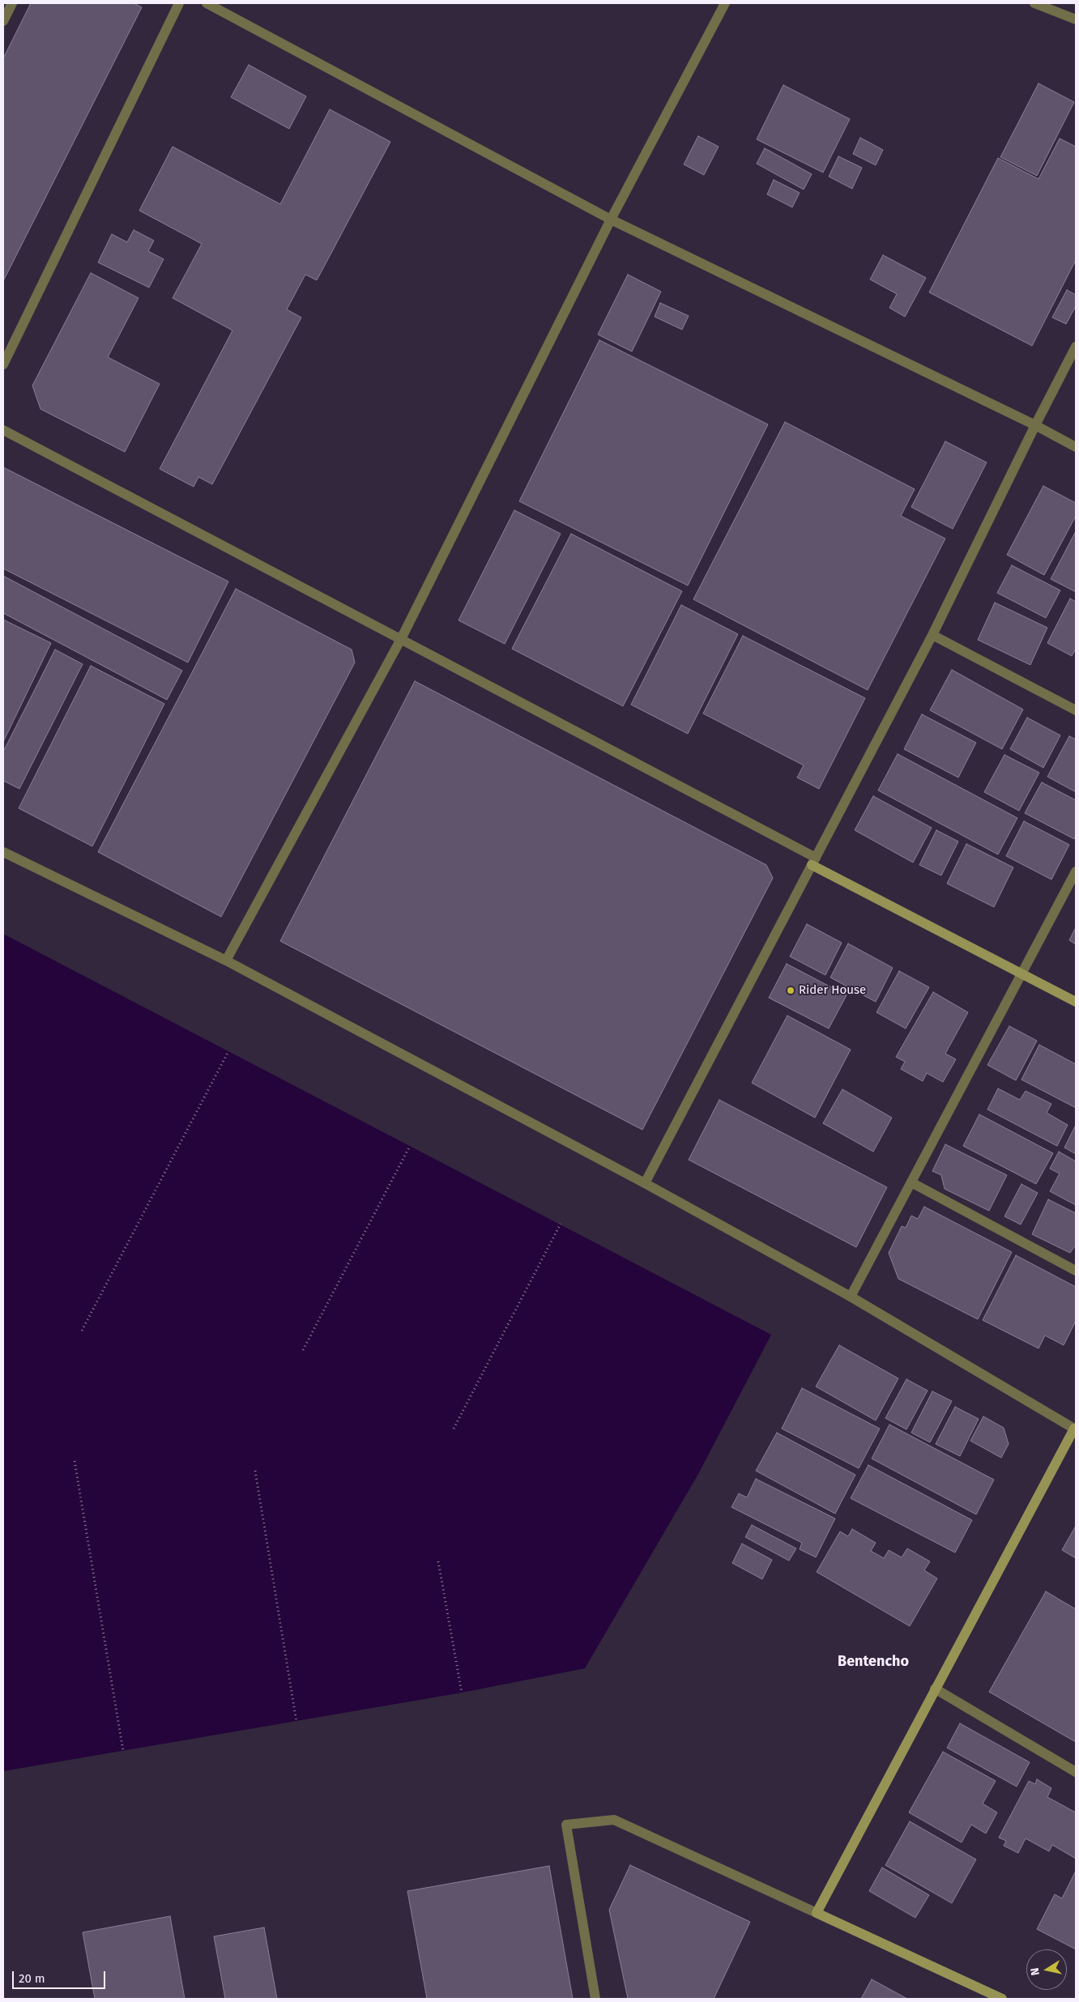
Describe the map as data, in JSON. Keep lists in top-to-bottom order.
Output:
{
  "districts": ["Bentencho"],
  "places": ["Rider House"],
  "scale_bar": "20 m",
  "north": "left"
}
